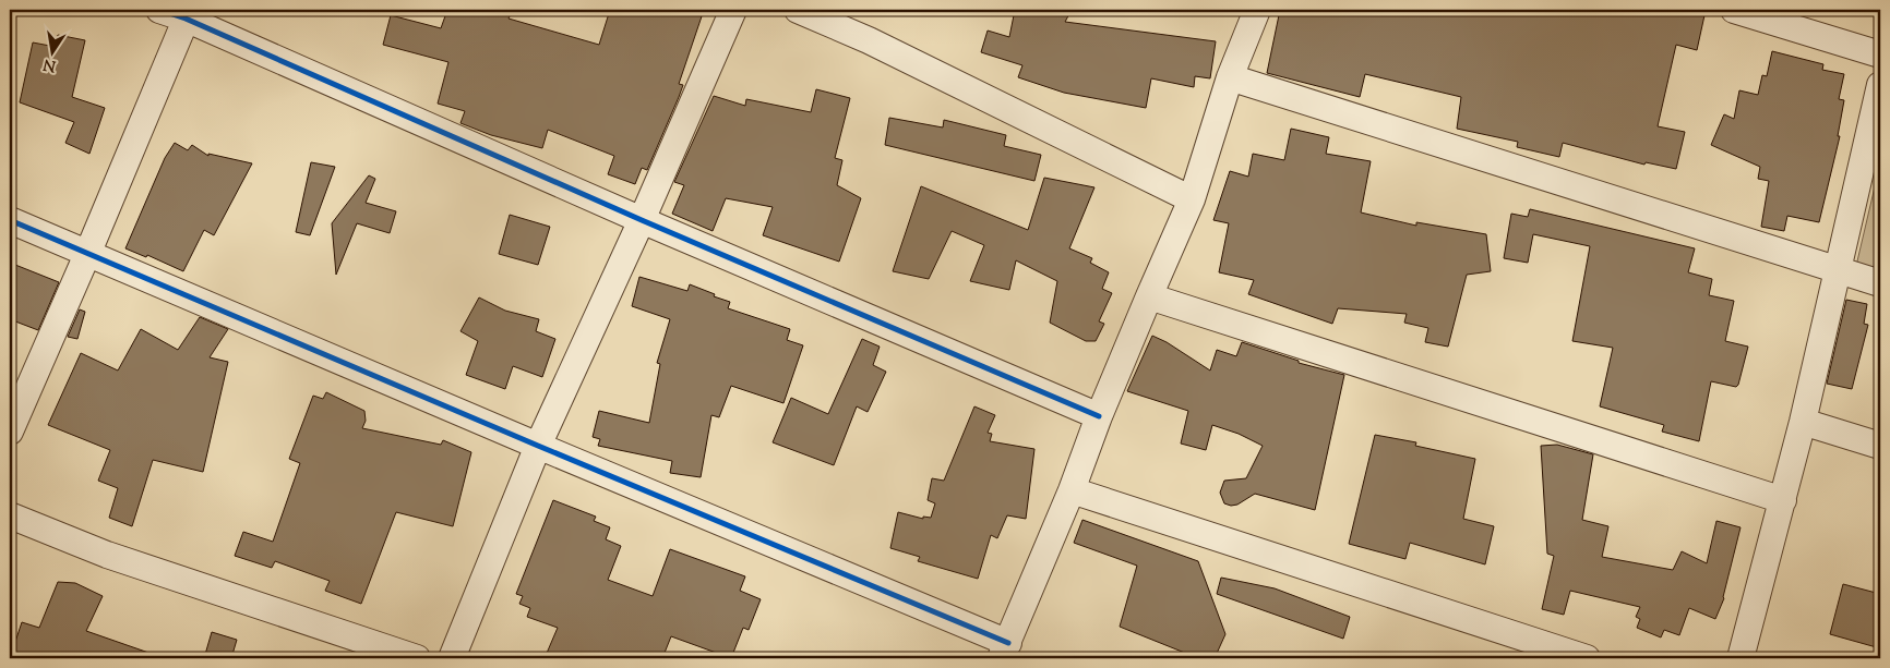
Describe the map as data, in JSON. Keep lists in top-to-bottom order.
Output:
{
  "north": "bottom"
}
